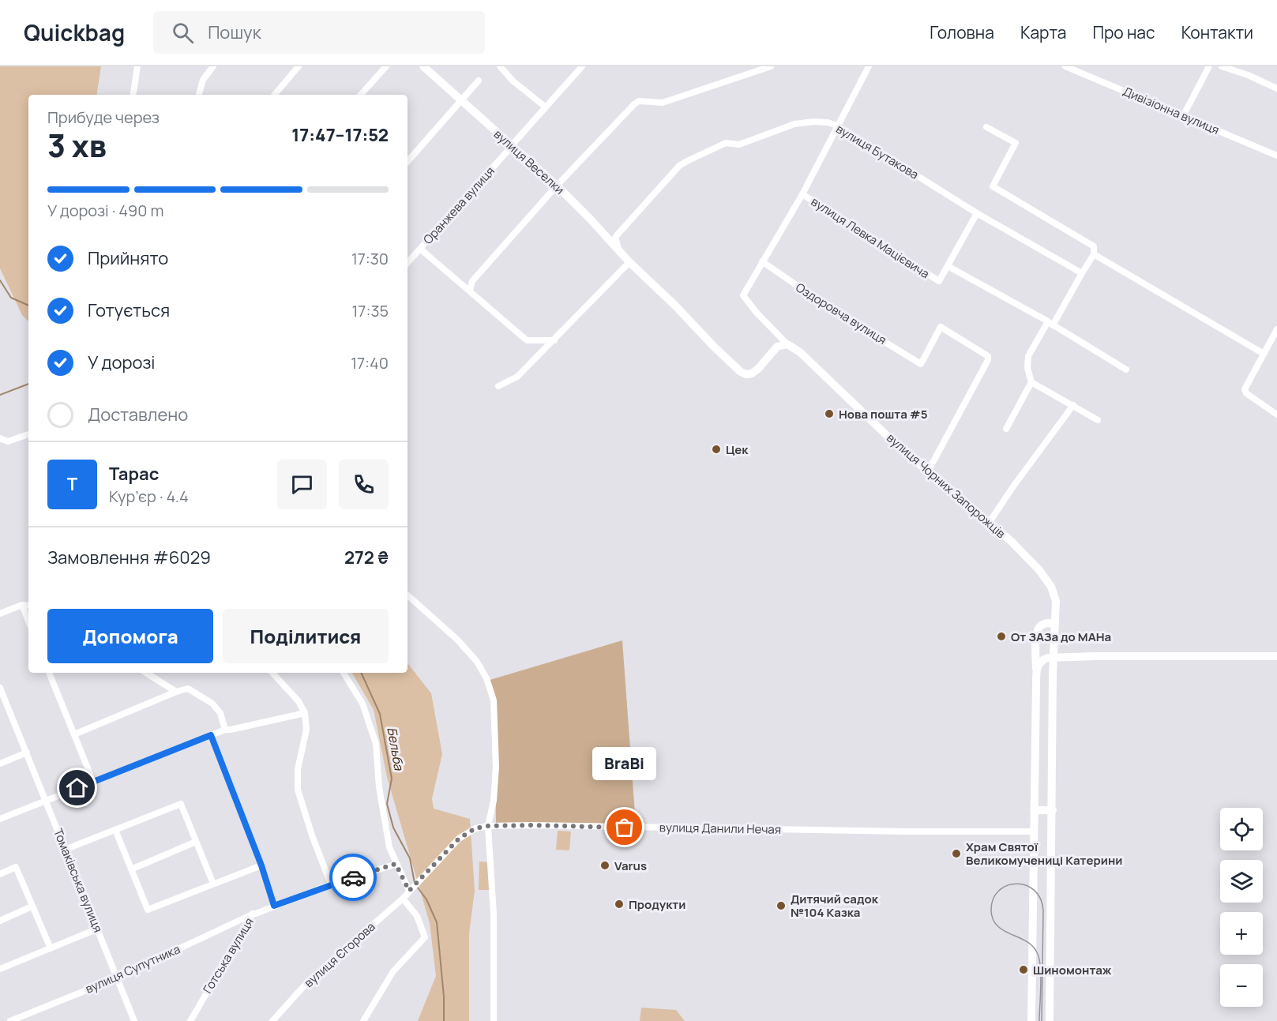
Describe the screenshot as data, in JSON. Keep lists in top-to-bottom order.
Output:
{
  "streets": {
    "street": [
      "Дивізіонна вулиця",
      "вулиця Бутакова",
      "вулиця Веселки",
      "Оранжева вулиця",
      "вулиця Левка Мацієвича",
      "Оздоровча вулиця",
      "вулиця Чорних Запорожців",
      "вулиця Данили Нечая",
      "Томаківська вулиця",
      "вулиця Єгорова",
      "Готська вулиця",
      "вулиця Супутника"
    ]
  },
  "crossings": [
    ["вулиця Бутакова", "вулиця Веселки"],
    ["вулиця Веселки", "Оранжева вулиця"],
    ["Оздоровча вулиця", "вулиця Чорних Запорожців"],
    ["вулиця Данили Нечая", "вулиця Єгорова"],
    ["Томаківська вулиця", "вулиця Супутника"],
    ["Готська вулиця", "вулиця Супутника"]
  ],
  "water": ["Бельба"],
  "places": [
    "Нова пошта #5",
    "Цек",
    "От ЗАЗа до МАНа",
    "BraBi",
    "Храм Святої Великомучениці Катерини",
    "Varus",
    "Продукти",
    "Дитячий садок №104 Казка",
    "Шиномонтаж"
  ],
  "page": {
    "header": "Quickbag",
    "search": "Пошук",
    "nav": [
      "Головна",
      "Карта",
      "Про нас",
      "Контакти"
    ],
    "heading": ["3 хв", "Прибуде через", "17:47–17:52"],
    "panel": [
      "Тарас",
      "Кур’єр · 4.4",
      "Замовлення #6029",
      "272 ₴"
    ],
    "bar": "У дорозі · 490 m",
    "list": [
      ["Прийнято", "17:30"],
      ["Готується", "17:35"],
      ["У дорозі", "17:40"],
      "Доставлено"
    ],
    "round": "Т",
    "buttons": ["Допомога", "Поділитися"],
    "bubble": "BraBi",
    "map_buttons": ["+", "−"]
  }
}
